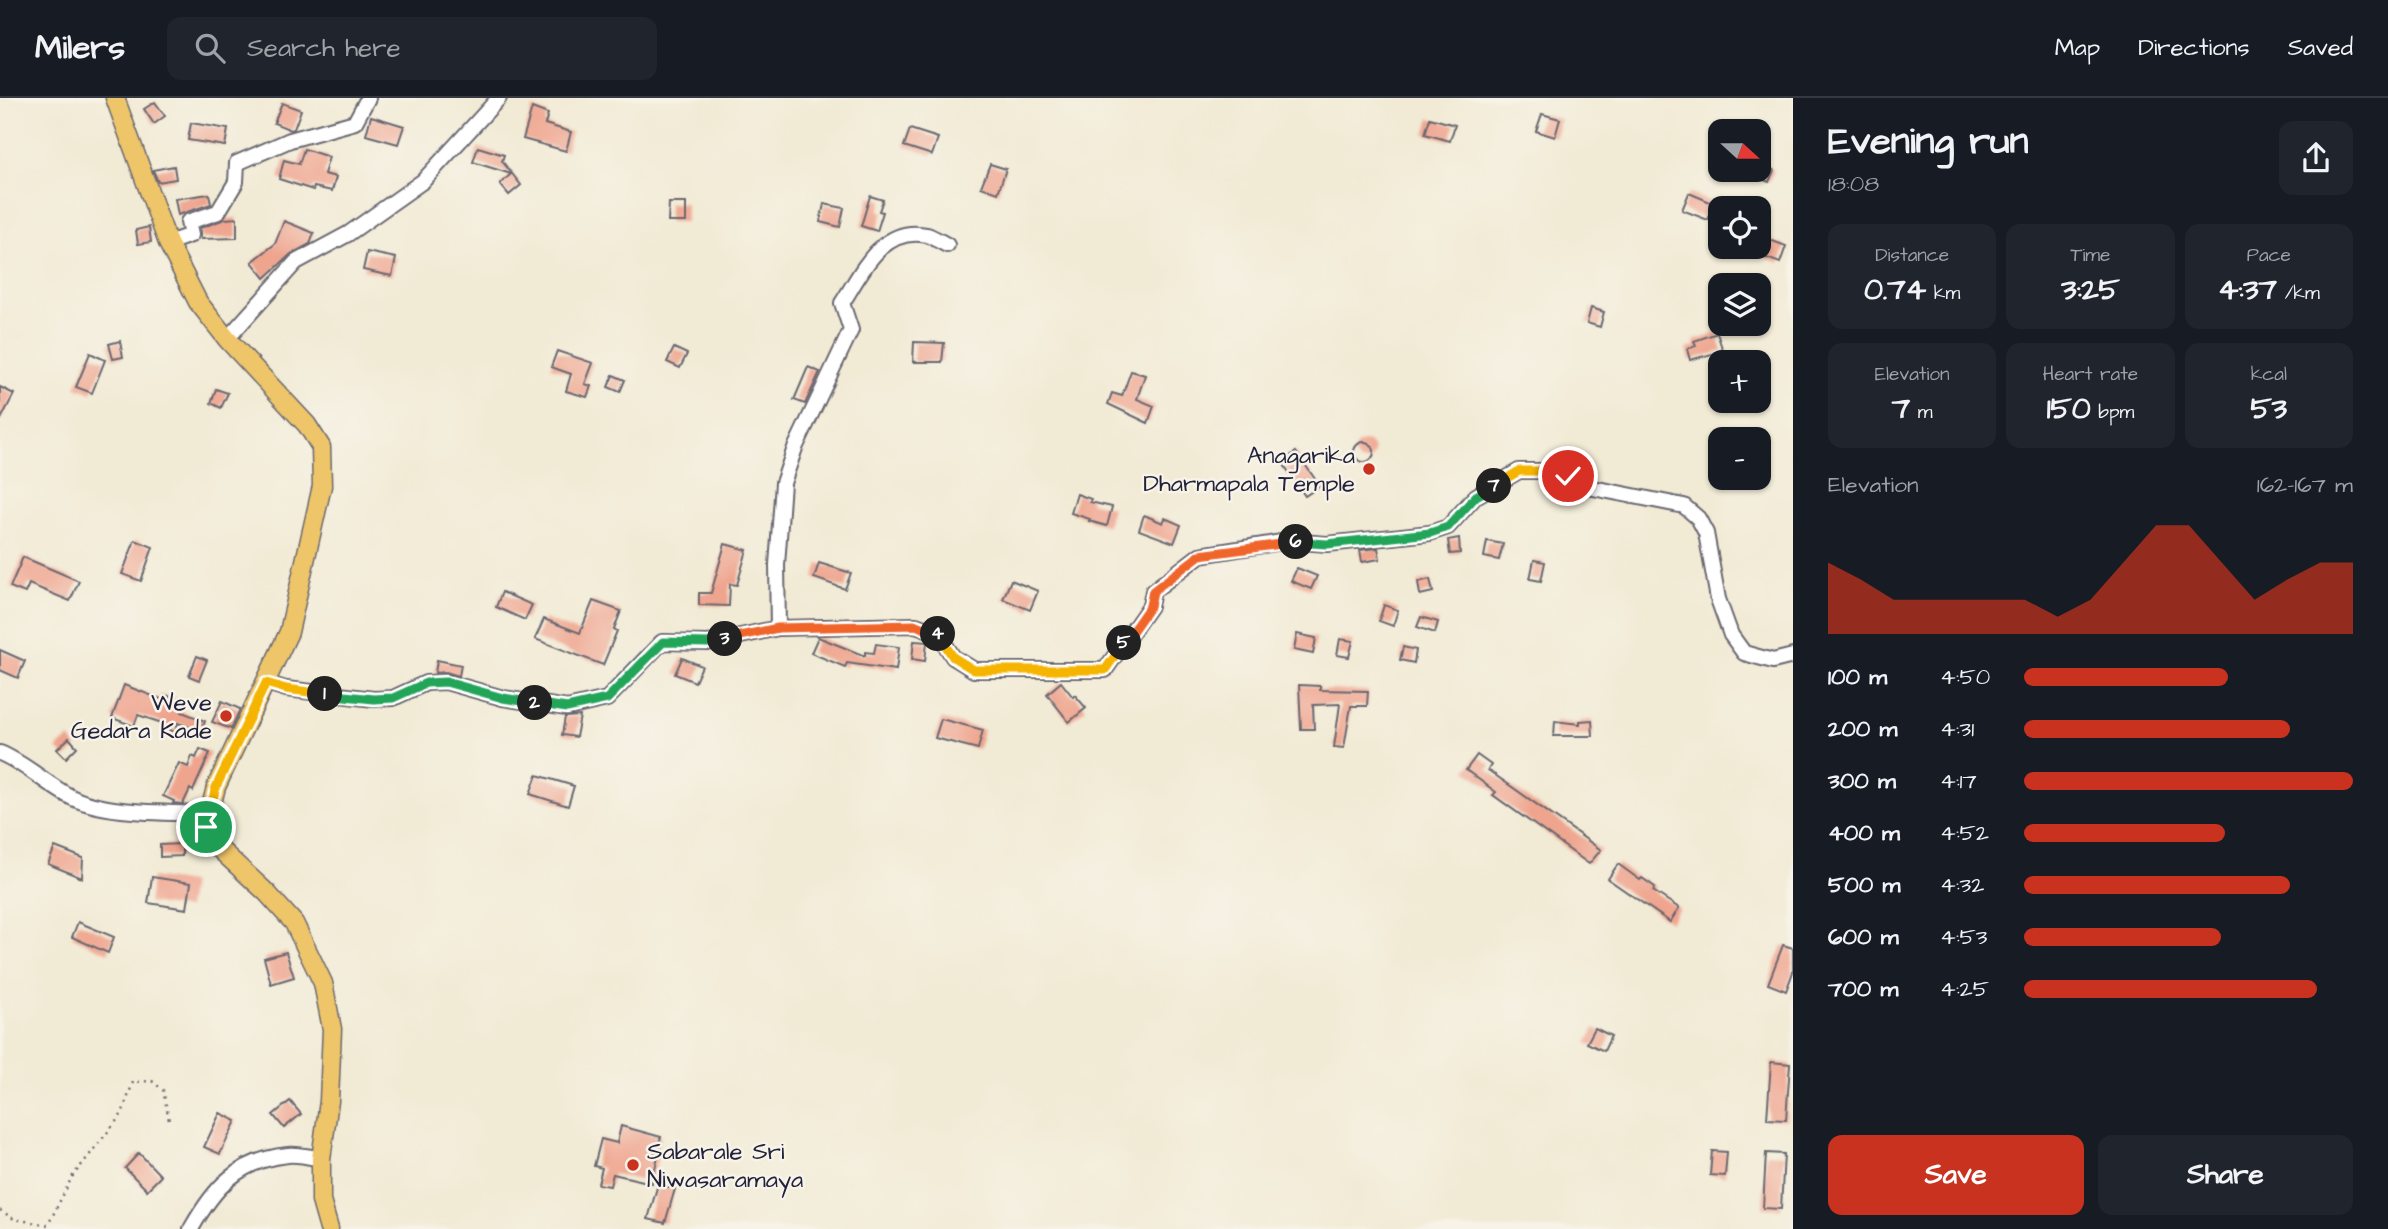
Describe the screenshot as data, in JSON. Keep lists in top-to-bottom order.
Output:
{
  "places": ["Anagarika Dharmapala Temple", "Weve Gedara Kade", "Sabarale Sri Niwasaramaya"],
  "north": "right",
  "page": {
    "header": "Milers",
    "search": "Search here",
    "nav": ["Map", "Directions", "Saved"],
    "heading": ["Evening run", "18:08"],
    "map_buttons": ["+", "−"],
    "stats": [
      ["Distance", "0.74 km"],
      ["Time", "3:25"],
      ["Pace", "4:37 /km"],
      ["Elevation", "7 m"],
      ["Heart rate", "150 bpm"],
      ["kcal", "53"]
    ],
    "chart": ["Elevation", "162–167 m"],
    "pins": [
      "7",
      "6",
      "4",
      "3",
      "5",
      "1",
      "2"
    ],
    "list": [
      {
        "name": "100 m",
        "note": "4:50"
      },
      {
        "name": "200 m",
        "note": "4:31"
      },
      {
        "name": "300 m",
        "note": "4:17"
      },
      {
        "name": "400 m",
        "note": "4:52"
      },
      {
        "name": "500 m",
        "note": "4:32"
      },
      {
        "name": "600 m",
        "note": "4:53"
      },
      {
        "name": "700 m",
        "note": "4:25"
      }
    ],
    "buttons": ["Save", "Share"]
  }
}
